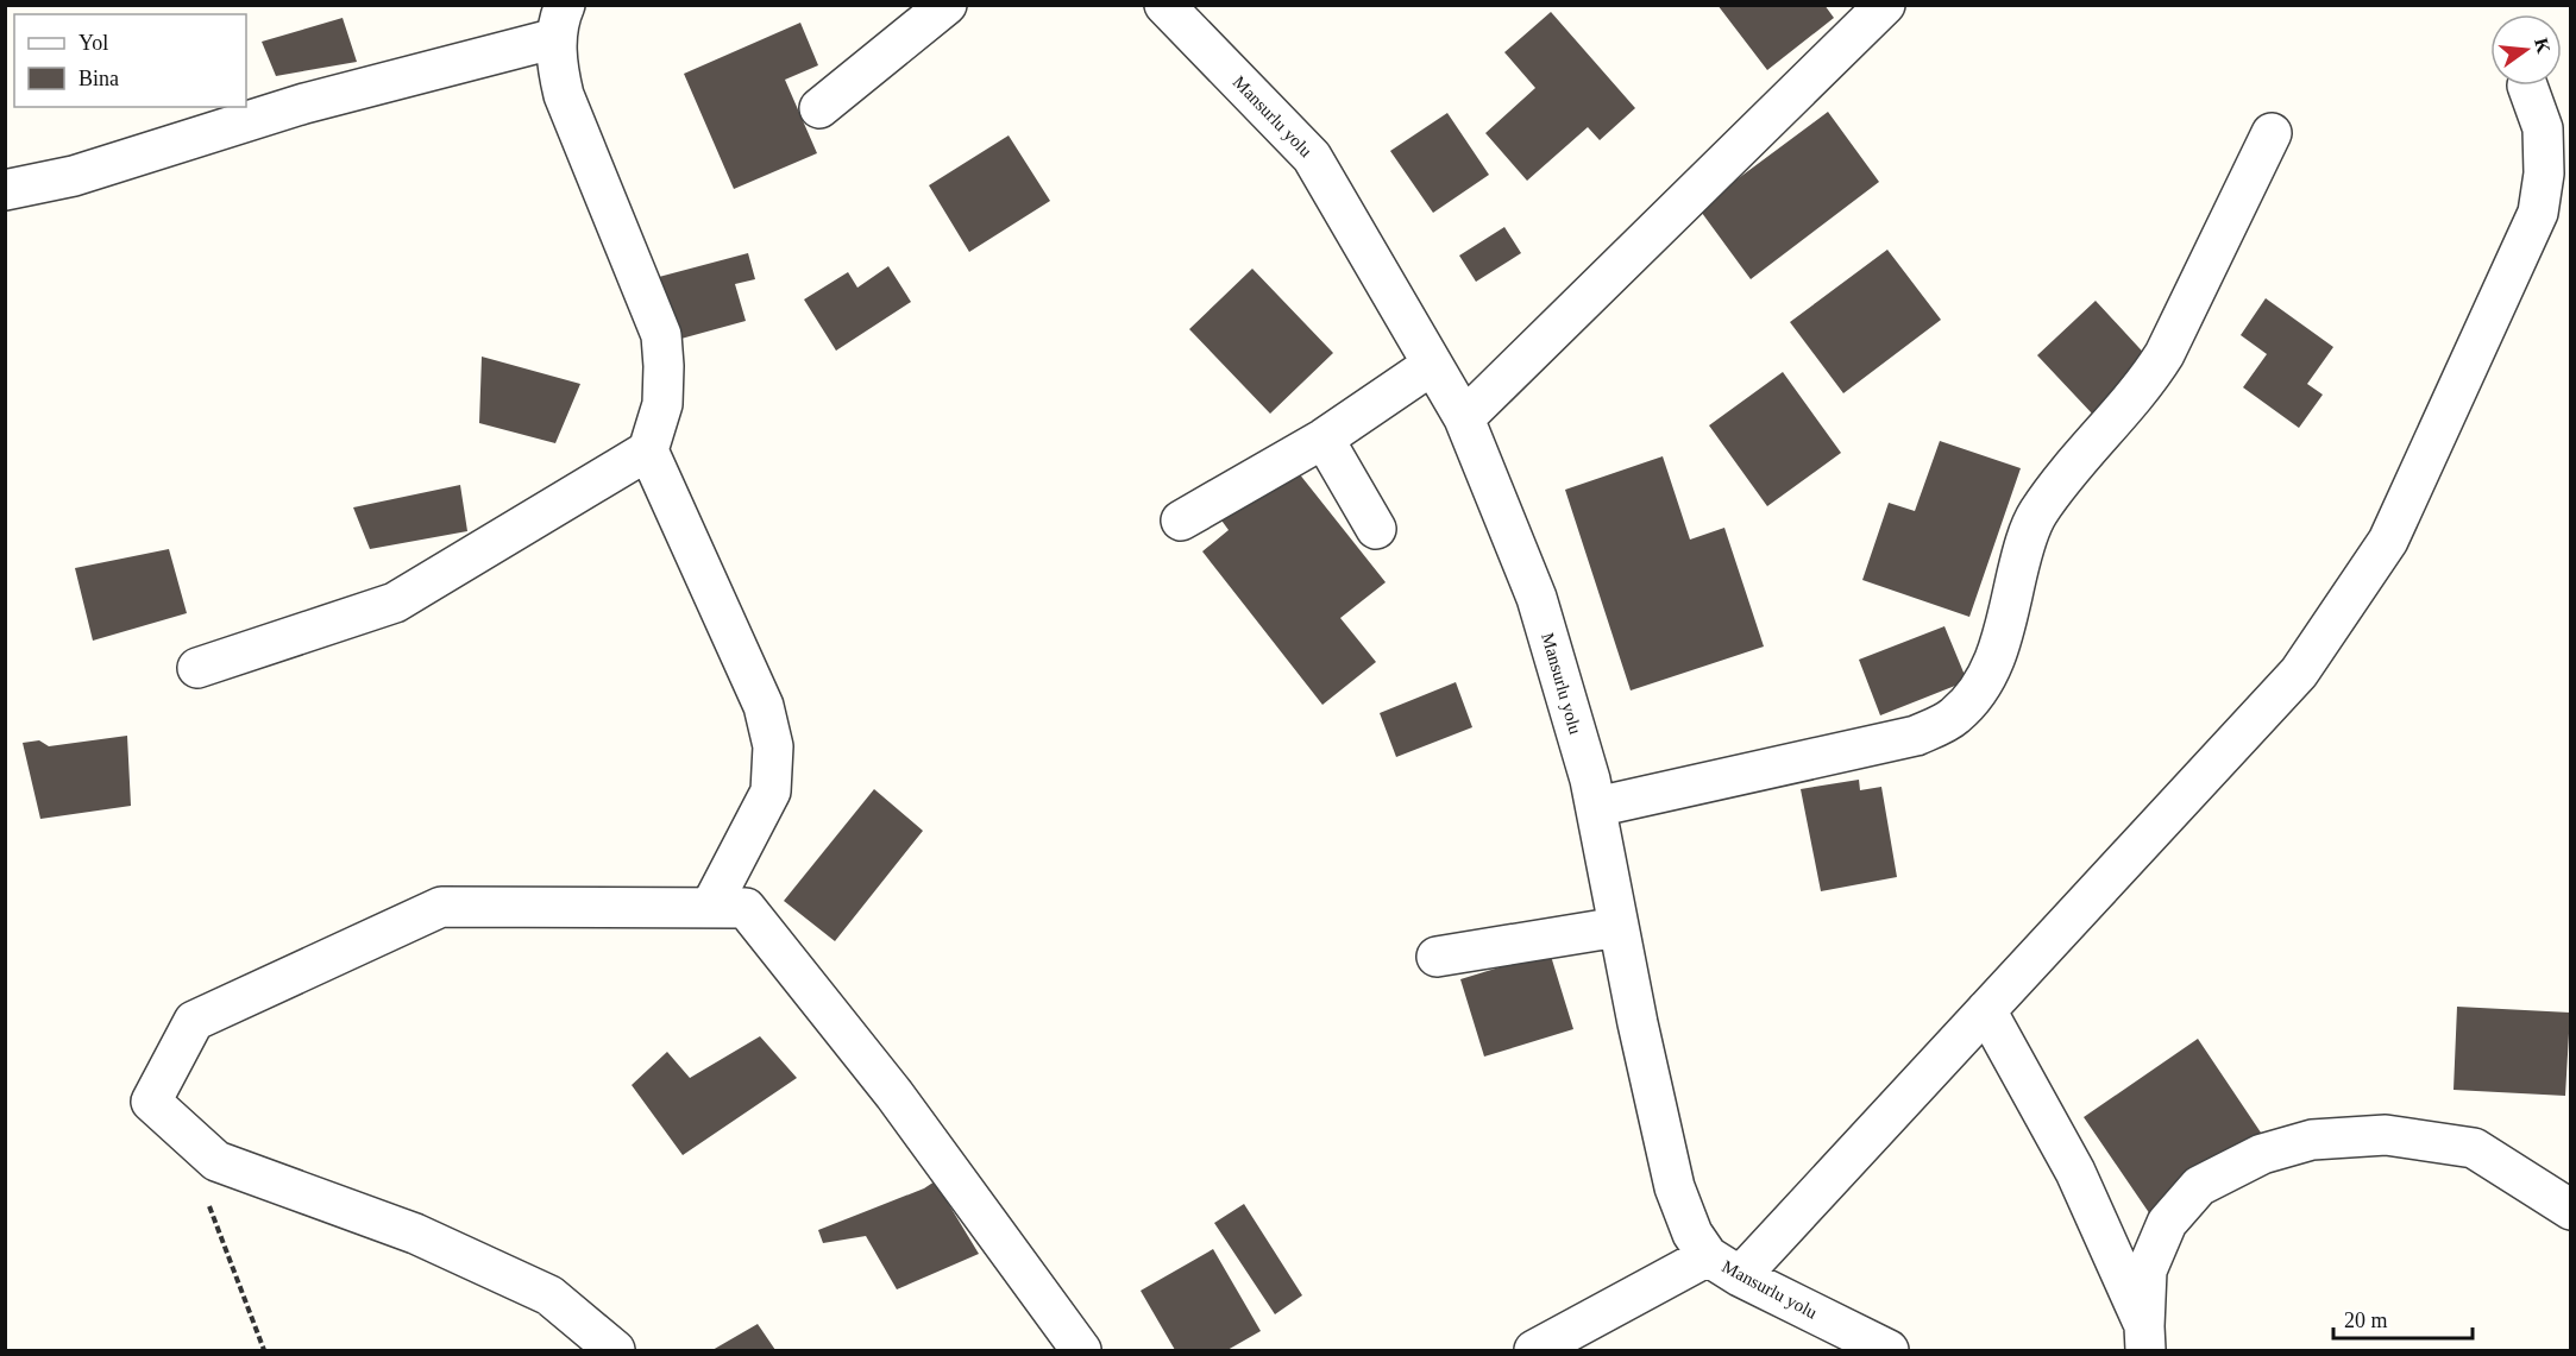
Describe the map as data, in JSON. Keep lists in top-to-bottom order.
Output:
{
  "streets": {
    "street": ["Mansurlu yolu"]
  },
  "legend": ["Yol", "Bina"],
  "scale_bar": "20 m",
  "north": "right"
}
